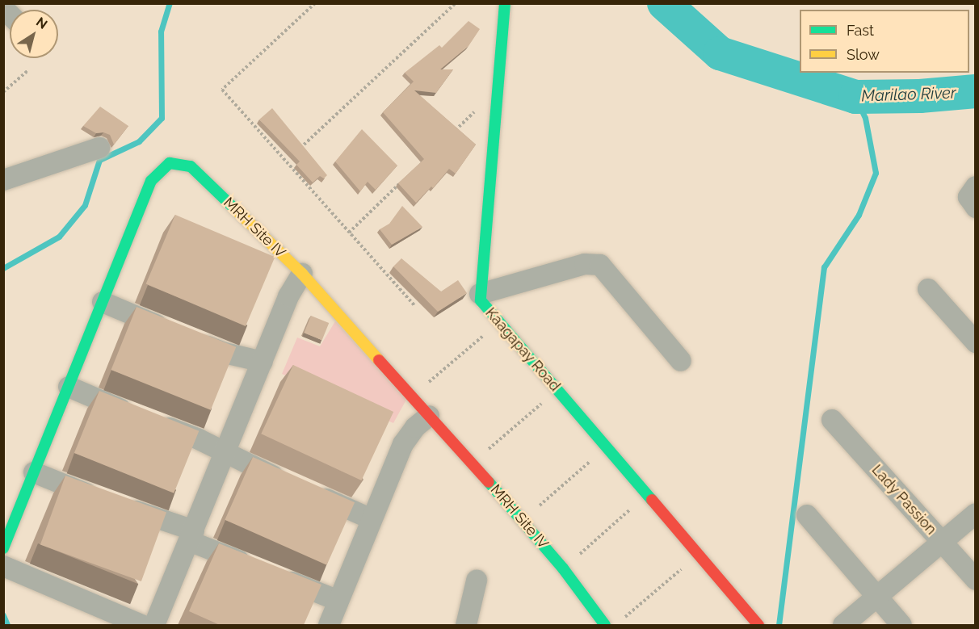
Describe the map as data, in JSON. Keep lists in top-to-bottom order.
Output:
{
  "streets": {
    "street": ["MRH Site IV", "Kaagapay Road", "Lady Passion"]
  },
  "water": ["Marilao River"],
  "legend": ["Fast", "Slow"],
  "north": "top right"
}
